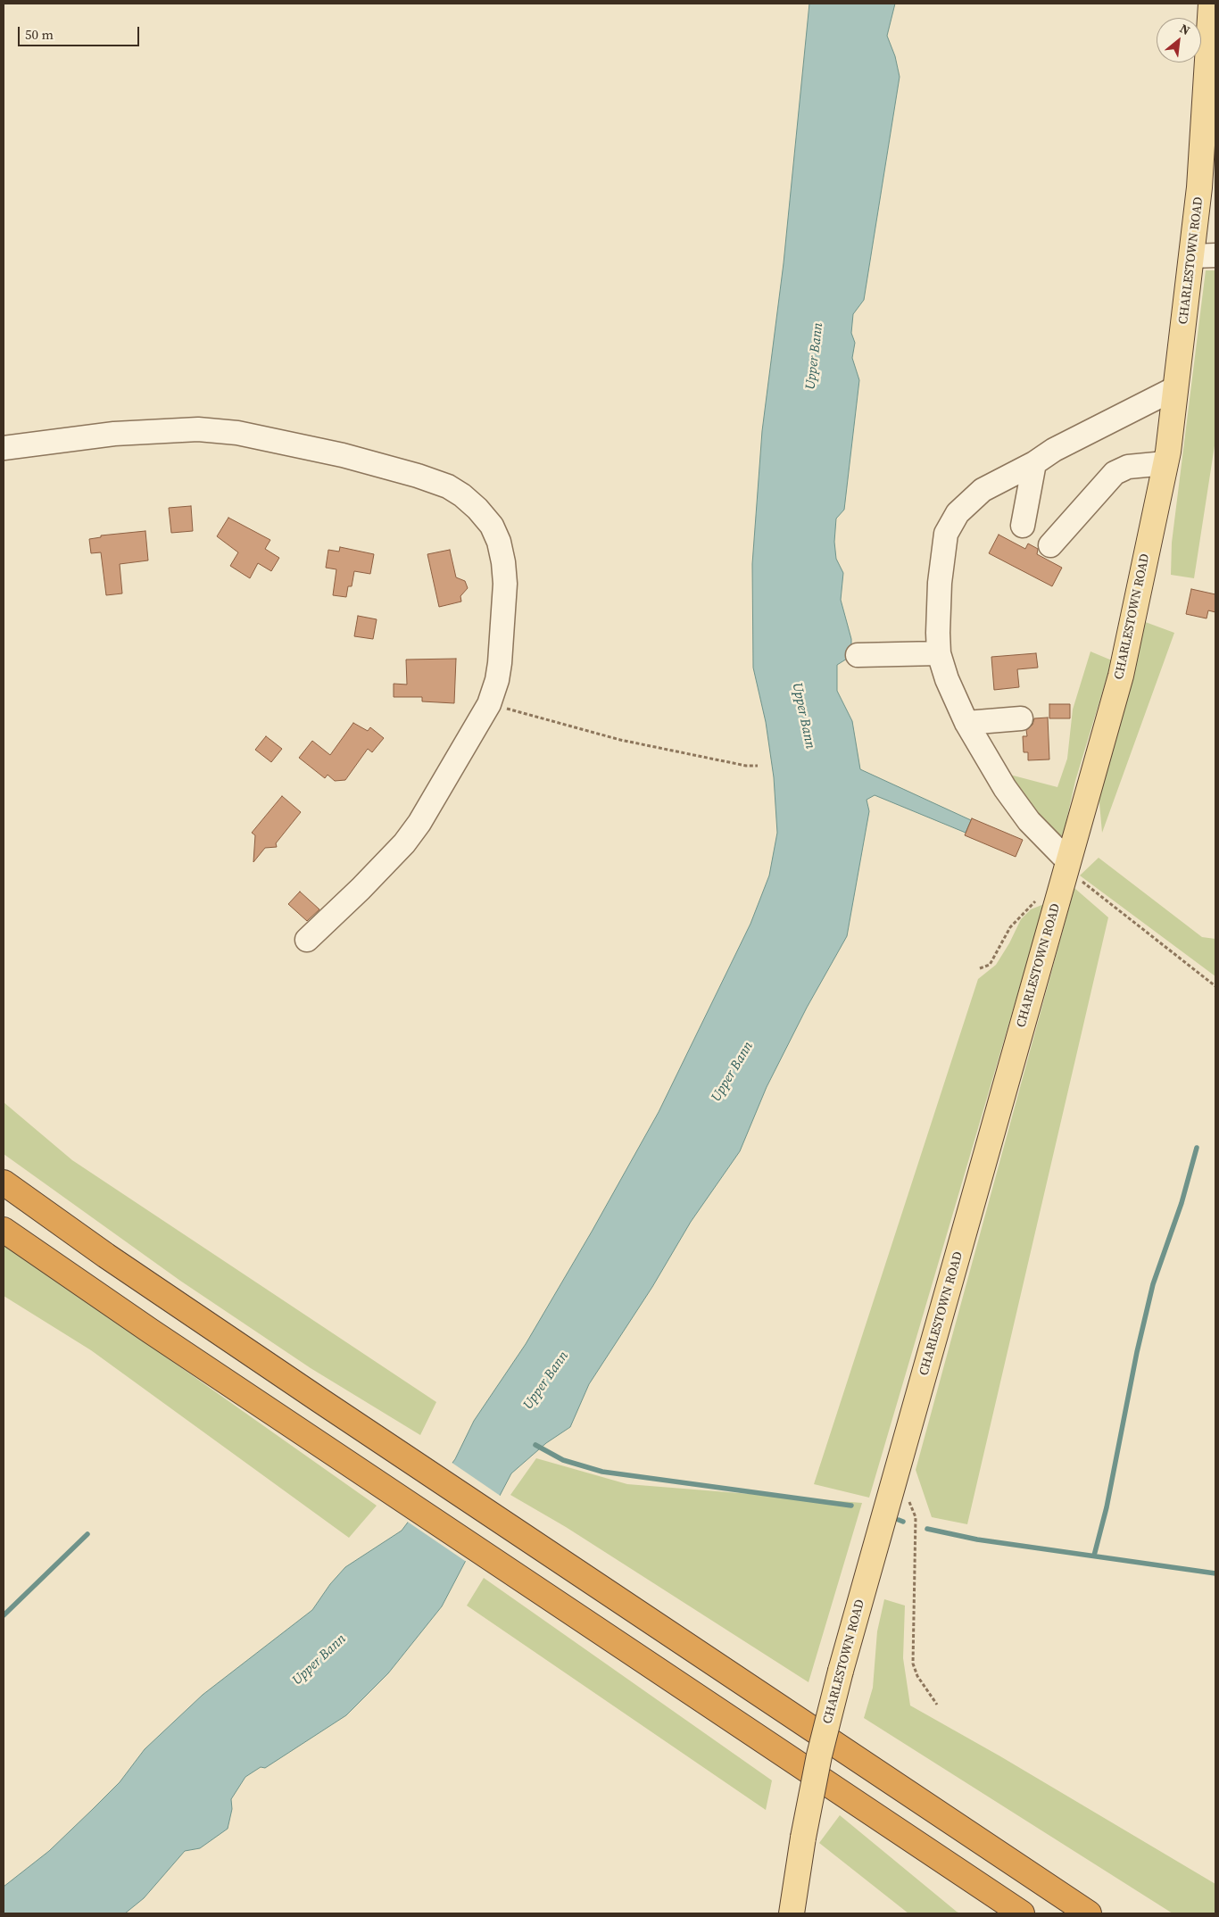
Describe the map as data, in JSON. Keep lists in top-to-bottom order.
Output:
{
  "streets": {
    "main road": ["CHARLESTOWN ROAD"]
  },
  "water": ["Upper Bann"],
  "scale_bar": "50 m",
  "north": "top right"
}
